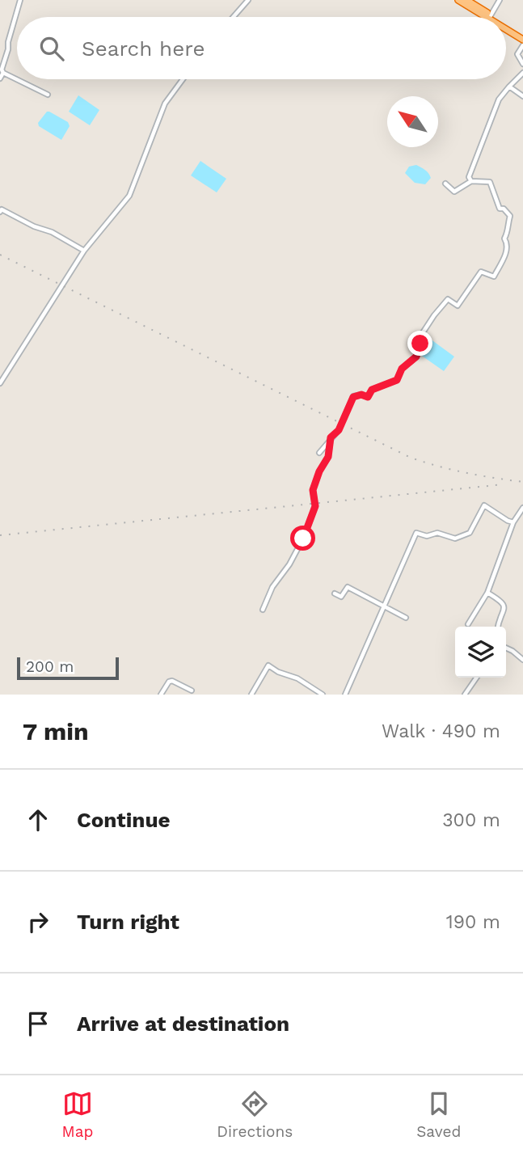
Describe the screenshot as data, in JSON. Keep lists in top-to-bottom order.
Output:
{
  "scale_bar": "200 m",
  "north": "top left",
  "page": {
    "search": "Search here",
    "scale": "200 m",
    "heading": ["7 min", "Walk · 490 m"],
    "list": [
      ["Continue", "300 m"],
      ["Turn right", "190 m"],
      "Arrive at destination"
    ],
    "nav": ["Map", "Directions", "Saved"]
  }
}
